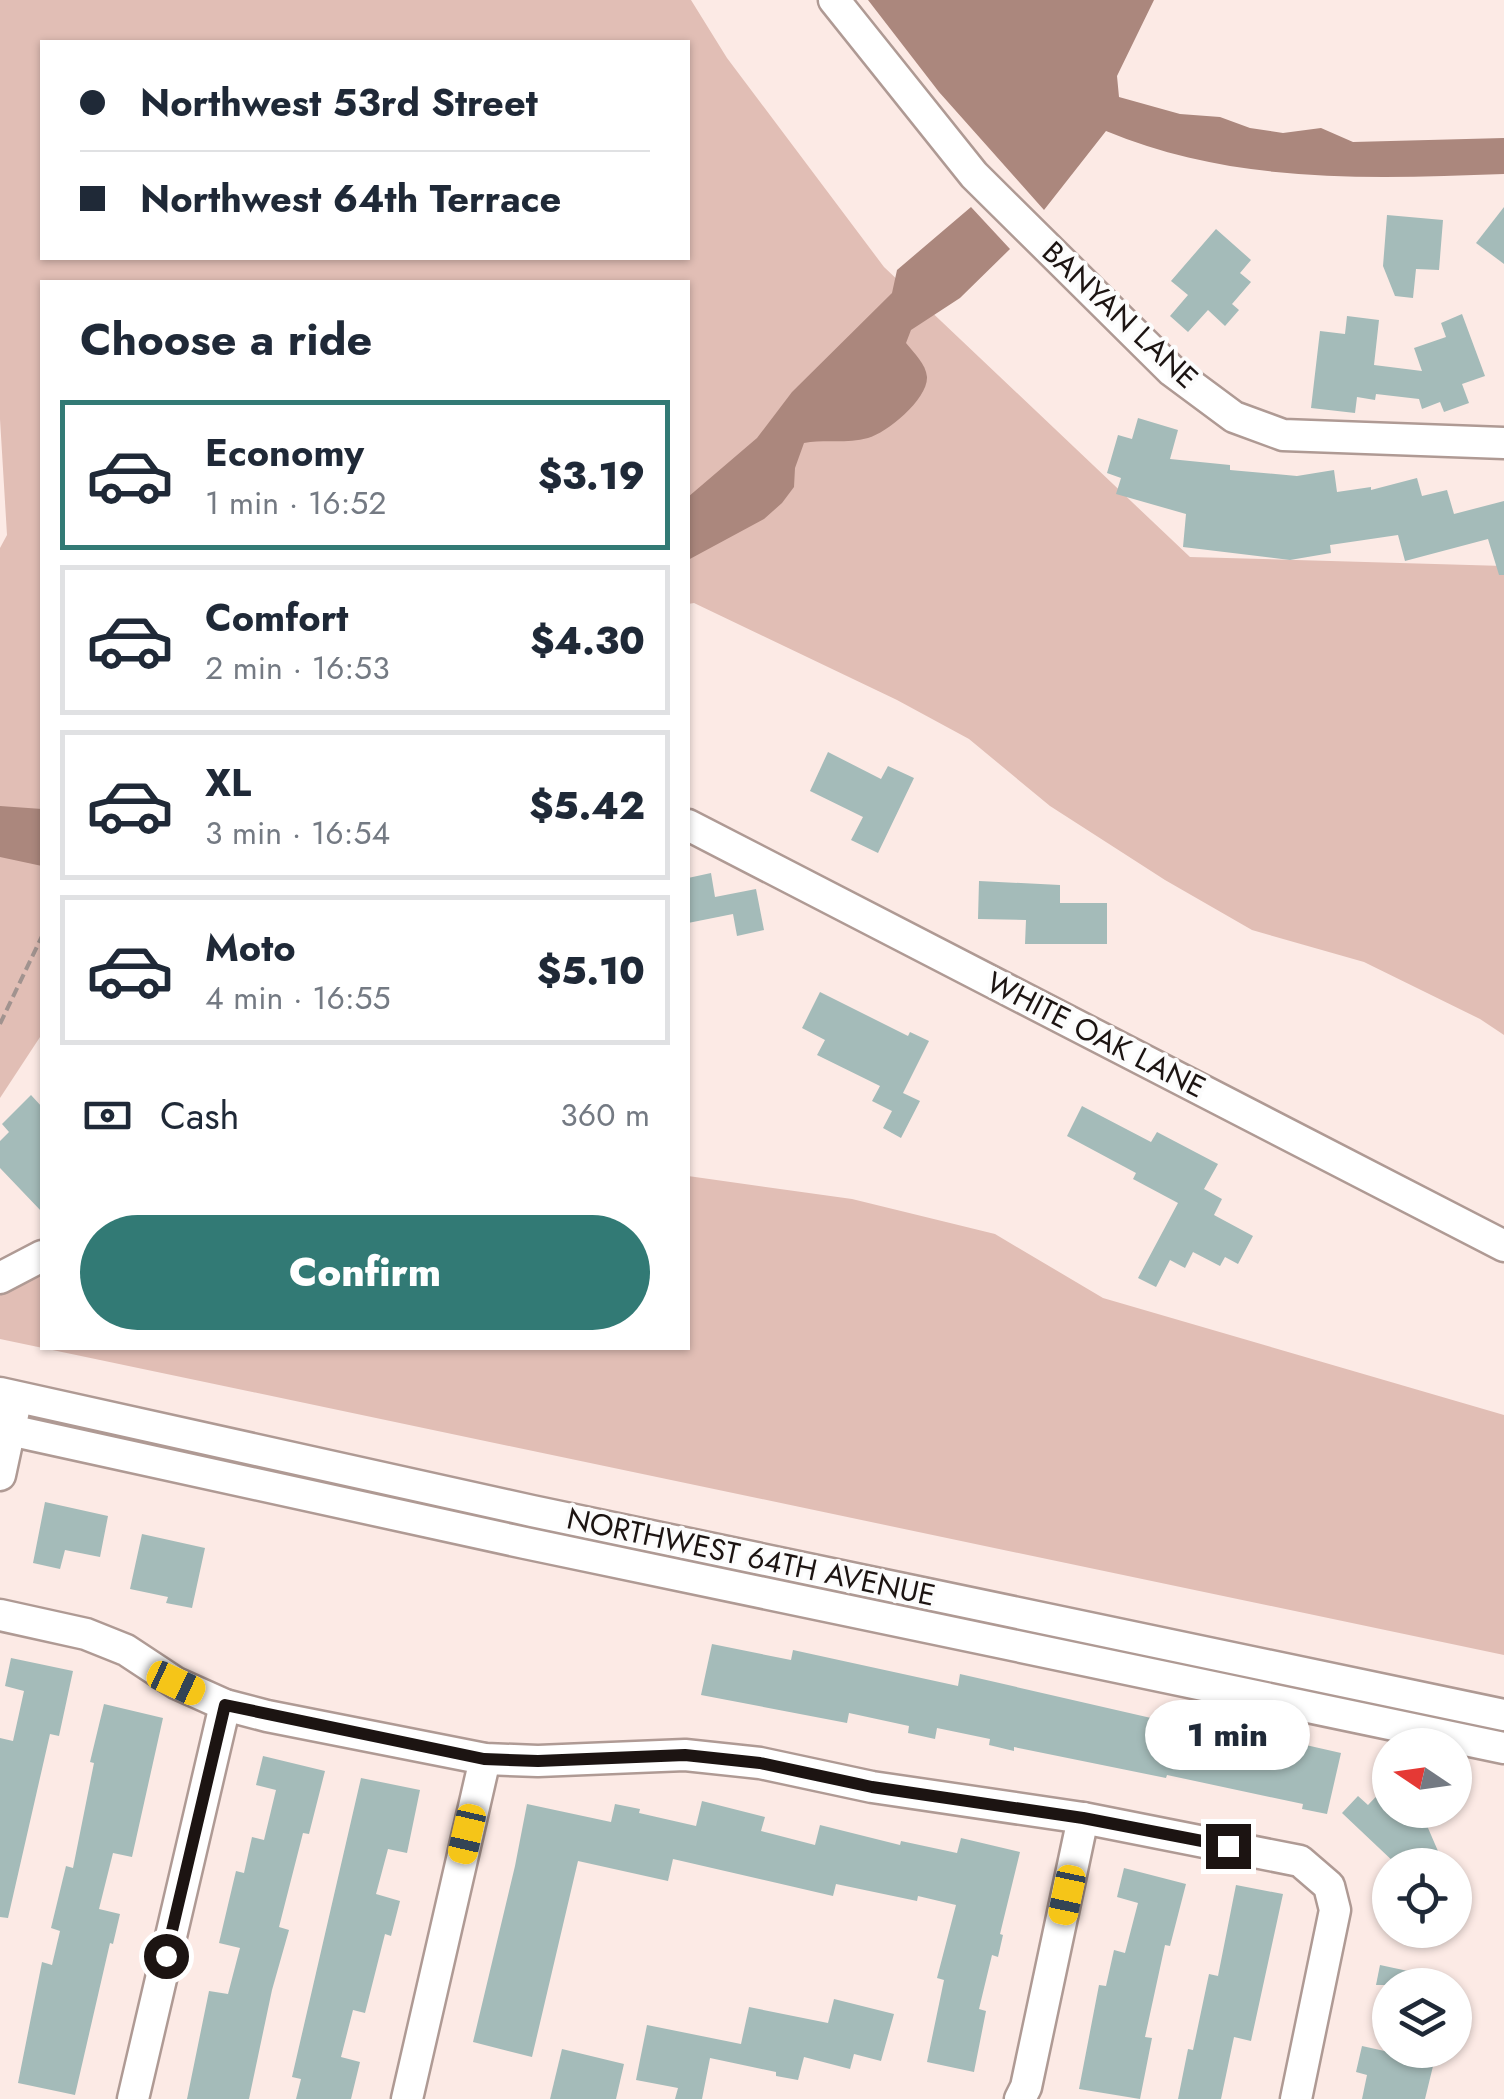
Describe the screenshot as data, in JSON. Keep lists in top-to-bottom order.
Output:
{
  "streets": {
    "street": ["BANYAN LANE", "WHITE OAK LANE", "NORTHWEST 64TH AVENUE"]
  },
  "north": "left",
  "page": {
    "banner": ["Northwest 53rd Street", "Northwest 64th Terrace"],
    "heading": "Choose a ride",
    "list": [
      {
        "name": "Economy",
        "note": "1 min · 16:52",
        "value": "$3.19"
      },
      {
        "name": "Comfort",
        "note": "2 min · 16:53",
        "value": "$4.30"
      },
      {
        "name": "XL",
        "note": "3 min · 16:54",
        "value": "$5.42"
      },
      {
        "name": "Moto",
        "note": "4 min · 16:55",
        "value": "$5.10"
      }
    ],
    "pay": ["Cash", "360 m"],
    "buttons": "Confirm",
    "bubble": "1 min"
  }
}
